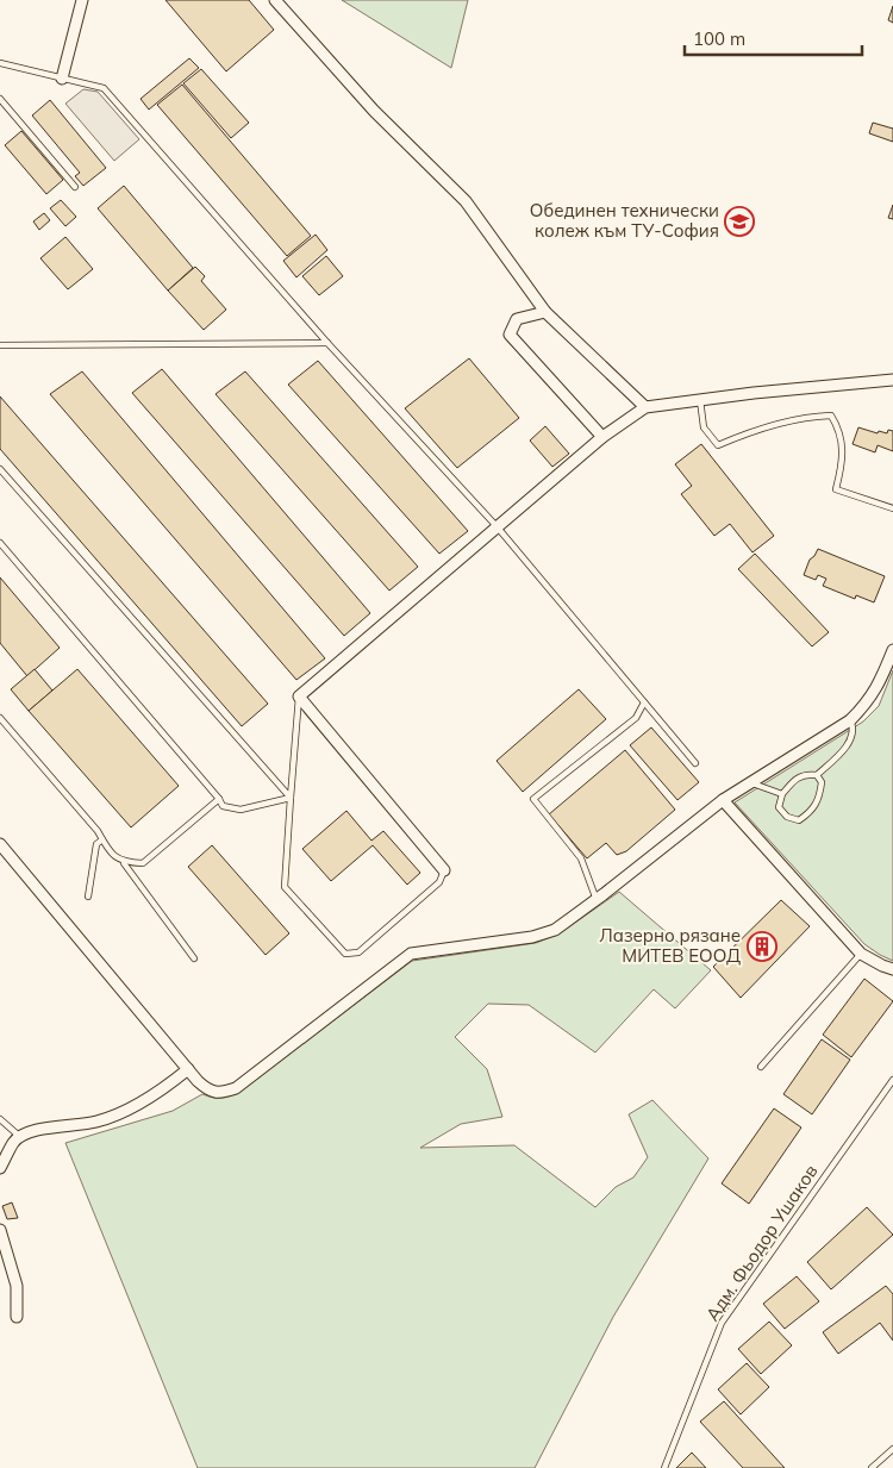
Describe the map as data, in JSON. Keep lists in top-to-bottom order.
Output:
{
  "streets": {
    "lane": ["Адм. Фьодор Ушаков"]
  },
  "places": {
    "school or university": ["Обединен технически колеж към ТУ-София"],
    "building": ["Лазерно рязане МИТЕВ ЕООД"]
  },
  "scale_bar": "100 m"
}
